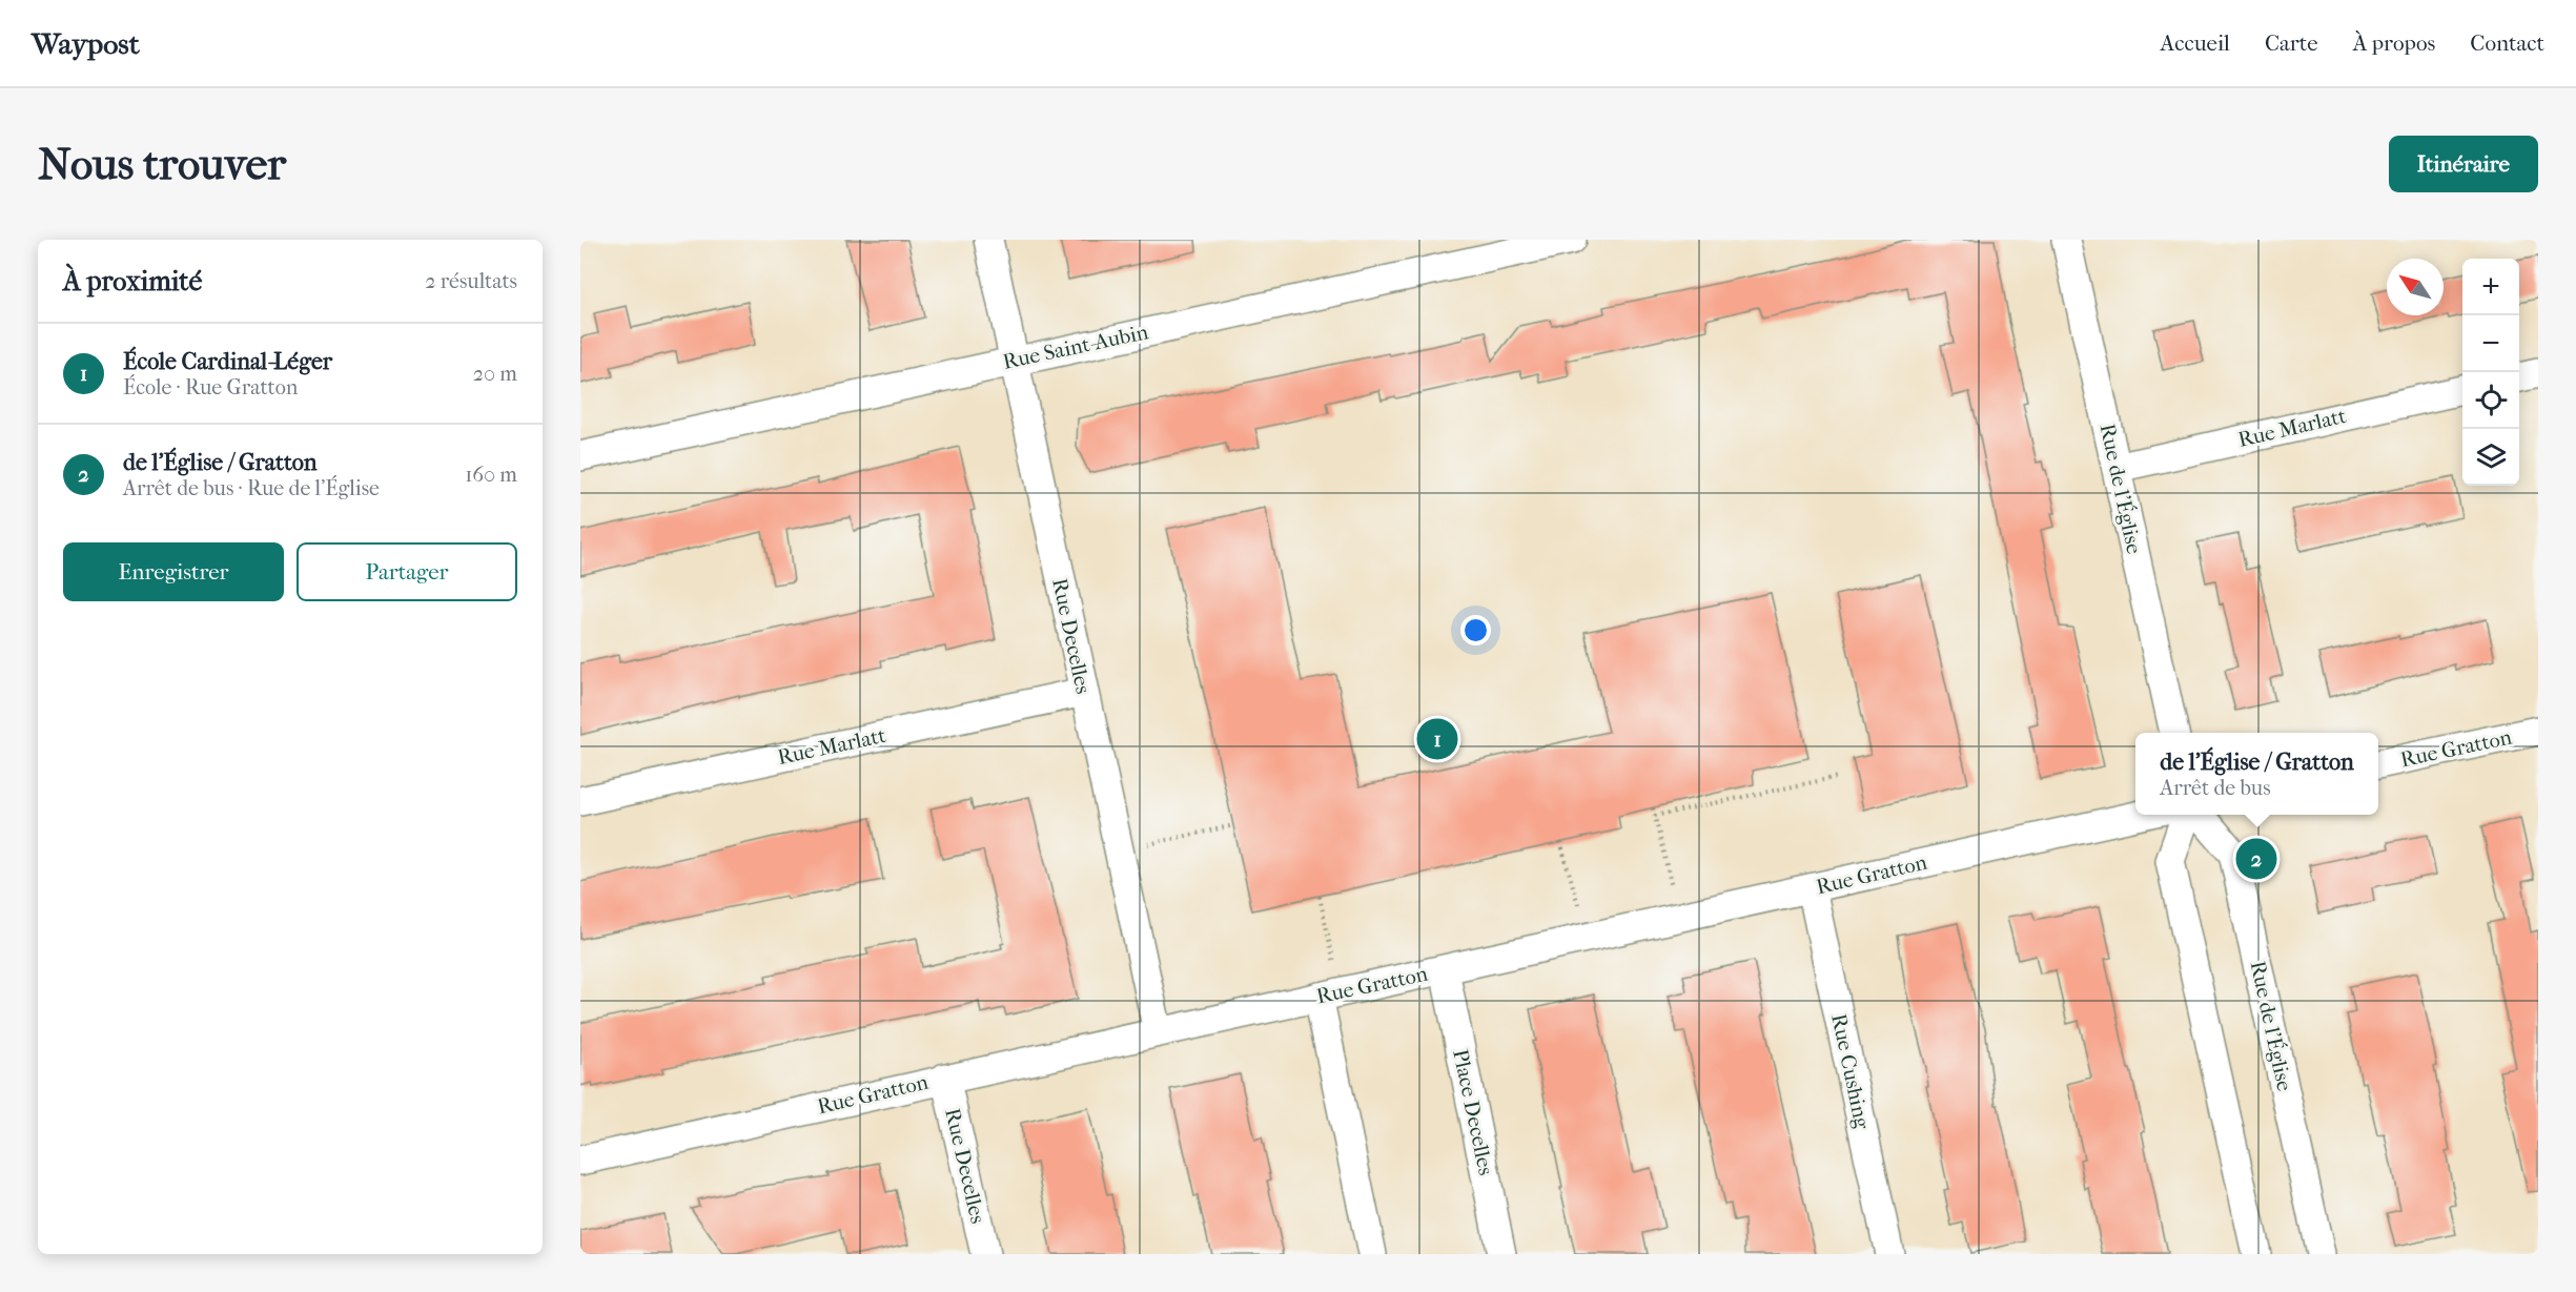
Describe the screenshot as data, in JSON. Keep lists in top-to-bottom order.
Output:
{
  "streets": {
    "street": [
      "Rue Saint-Aubin",
      "Rue Marlatt",
      "Rue de l'Église",
      "Rue Decelles",
      "Rue Gratton",
      "Rue Cushing",
      "Place Decelles"
    ]
  },
  "crossings": [
    ["Rue Saint-Aubin", "Rue Decelles"],
    ["Rue Marlatt", "Rue de l'Église"],
    ["Rue Marlatt", "Rue Decelles"],
    ["Rue Decelles", "Rue Gratton"],
    ["Rue Gratton", "Rue Cushing"],
    ["Rue Gratton", "Place Decelles"]
  ],
  "north": "top left",
  "page": {
    "header": "Waypost",
    "nav": [
      "Accueil",
      "Carte",
      "À propos",
      "Contact"
    ],
    "buttons": [
      "Itinéraire",
      ["Enregistrer", "Partager"]
    ],
    "title": "Nous trouver",
    "heading": ["À proximité", "2 résultats"],
    "map_buttons": ["+", "−"],
    "list": [
      {
        "mark": "1",
        "name": "École Cardinal-Léger",
        "note": "École · Rue Gratton",
        "value": "20 m"
      },
      {
        "mark": "2",
        "name": "de l'Église / Gratton",
        "note": "Arrêt de bus · Rue de l'Église",
        "value": "160 m"
      }
    ],
    "pins": ["1", "2"],
    "popup": ["de l'Église / Gratton", "Arrêt de bus"]
  }
}
